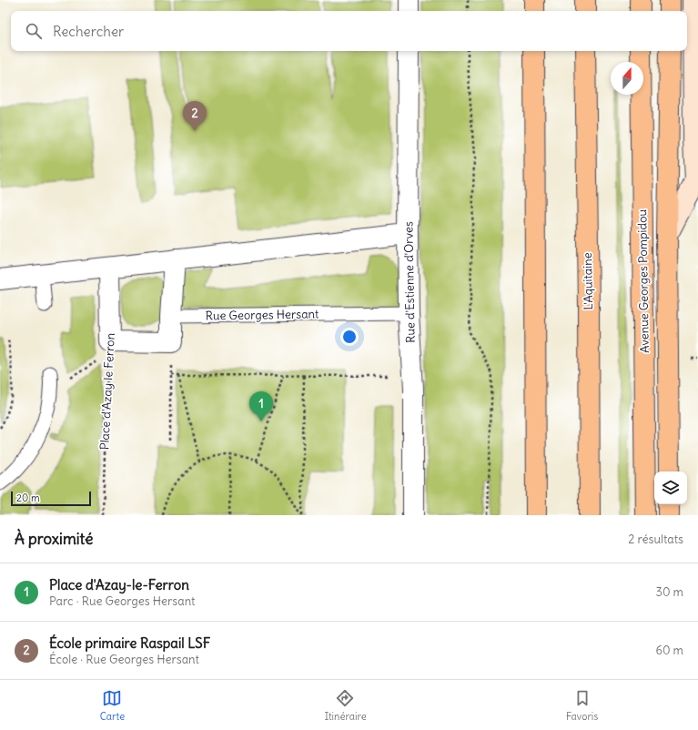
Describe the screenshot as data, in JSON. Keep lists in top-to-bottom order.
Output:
{
  "streets": {
    "main road": ["L'Aquitaine", "Avenue Georges Pompidou"],
    "street": ["Rue d'Estienne d'Orves", "Place d'Azay le Ferron"],
    "lane": ["Rue Georges Hersant"]
  },
  "crossings": [
    ["Rue d'Estienne d'Orves", "Rue Georges Hersant"]
  ],
  "scale_bar": "20 m",
  "north": "top",
  "page": {
    "search": "Rechercher",
    "pins": ["2", "1"],
    "scale": "20 m",
    "heading": ["À proximité", "2 résultats"],
    "list": [
      {
        "mark": "1",
        "name": "Place d'Azay-le-Ferron",
        "note": "Parc · Rue Georges Hersant",
        "value": "30 m"
      },
      {
        "mark": "2",
        "name": "École primaire Raspail LSF",
        "note": "École · Rue Georges Hersant",
        "value": "60 m"
      }
    ],
    "nav": ["Carte", "Itinéraire", "Favoris"]
  }
}
